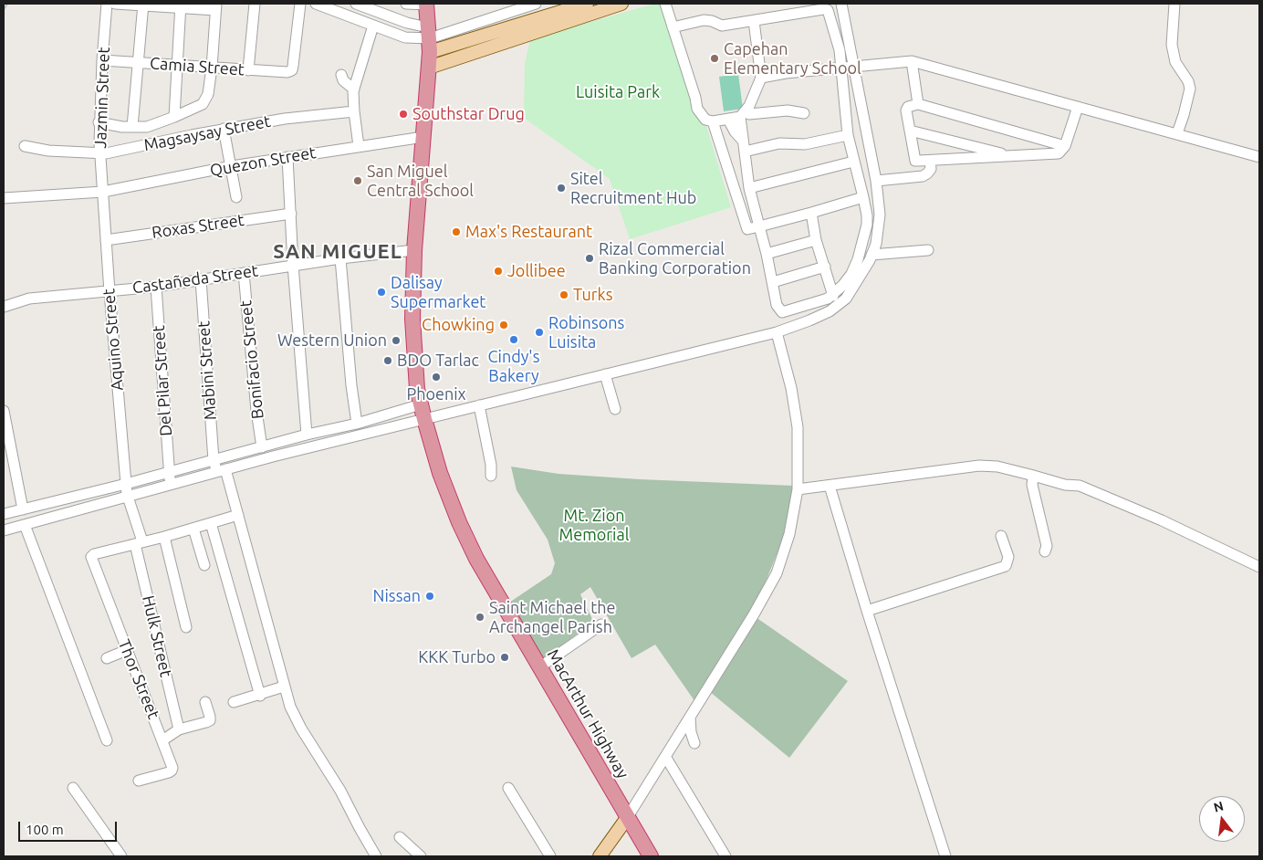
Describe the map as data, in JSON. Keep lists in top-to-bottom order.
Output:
{
  "streets": {
    "highway": ["MacArthur Highway"],
    "street": [
      "Camia Street",
      "Jazmin Street",
      "Magsaysay Street",
      "Quezon Street",
      "Roxas Street",
      "Castañeda Street",
      "Aquino Street",
      "Bonifacio Street",
      "Mabini Street",
      "Del Pilar Street",
      "Hulk Street",
      "Thor Street"
    ]
  },
  "crossings": [
    ["Camia Street", "Jazmin Street"],
    ["Jazmin Street", "Magsaysay Street"],
    ["Jazmin Street", "Quezon Street"],
    ["Jazmin Street", "Aquino Street"],
    ["Quezon Street", "Aquino Street"],
    ["Quezon Street", "MacArthur Highway"],
    ["Roxas Street", "Aquino Street"],
    ["Castañeda Street", "Aquino Street"],
    ["Castañeda Street", "Bonifacio Street"],
    ["Castañeda Street", "Mabini Street"],
    ["Castañeda Street", "Del Pilar Street"],
    ["Castañeda Street", "MacArthur Highway"],
    ["Aquino Street", "Hulk Street"],
    ["Aquino Street", "Thor Street"],
    ["Hulk Street", "Thor Street"]
  ],
  "districts": ["SAN MIGUEL"],
  "parks": ["Luisita Park", "Mt. Zion Memorial"],
  "places": [
    "Capehan Elementary School",
    "Southstar Drug",
    "San Miguel Central School",
    "Sitel Recruitment Hub",
    "Max's Restaurant",
    "Rizal Commercial Banking Corporation",
    "Jollibee",
    "Dalisay Supermarket",
    "Turks",
    "Chowking",
    "Robinsons Luisita",
    "Cindy's Bakery",
    "Western Union",
    "BDO Tarlac",
    "Phoenix",
    "Nissan",
    "Saint Michael the Archangel Parish",
    "KKK Turbo"
  ],
  "scale_bar": "100 m",
  "north": "top"
}
